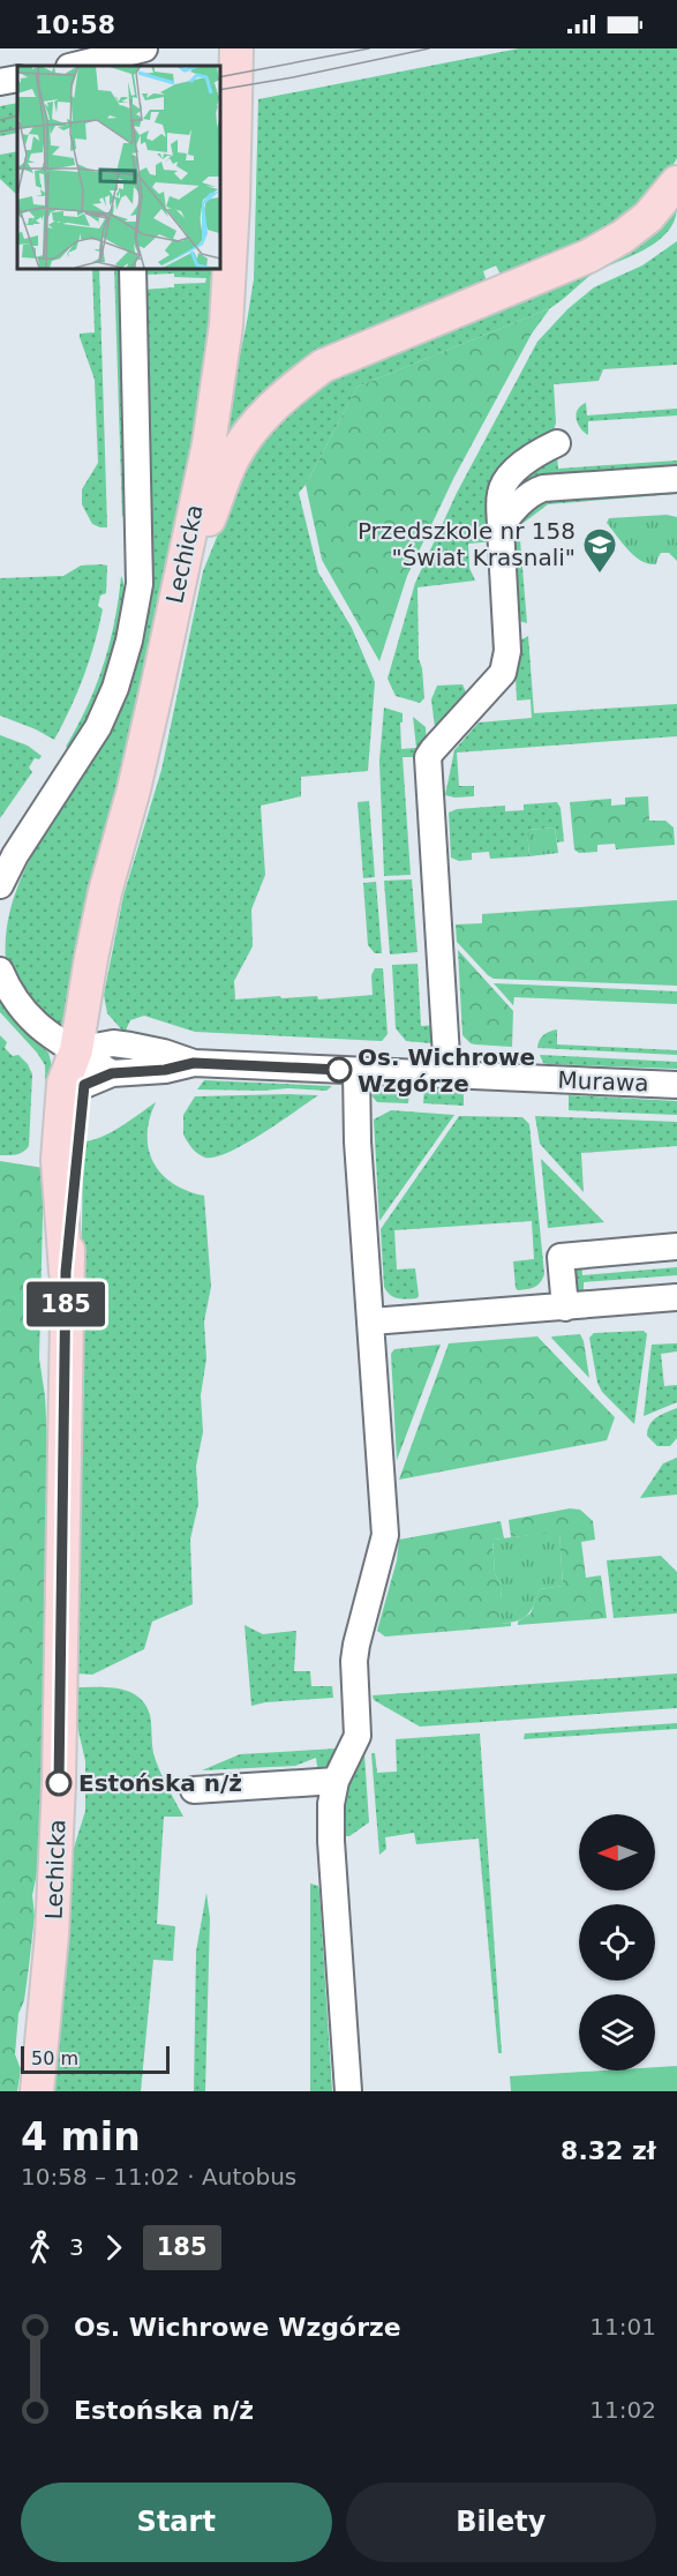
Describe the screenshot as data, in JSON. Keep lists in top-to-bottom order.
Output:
{
  "streets": {
    "main road": ["Lechicka"],
    "street": ["Murawa"]
  },
  "crossings": [
    ["Lechicka", "Murawa"]
  ],
  "places": {
    "school or university": ["Przedszkole nr 158 \"Świat Krasnali\""],
    "other": ["Os. Wichrowe Wzgórze", "Estońska n/ż"]
  },
  "lines": ["bus line 185"],
  "scale_bar": "50 m",
  "north": "left",
  "page": {
    "status": "10:58",
    "on_map": "185",
    "scale": "50 m",
    "heading": ["4 min", "10:58 – 11:02 · Autobus", "8.32 zł"],
    "legs": ["3", "185"],
    "list": [
      {
        "name": "Os. Wichrowe Wzgórze",
        "value": "11:01"
      },
      {
        "name": "Estońska n/ż",
        "value": "11:02"
      }
    ],
    "buttons": ["Start", "Bilety"]
  }
}
